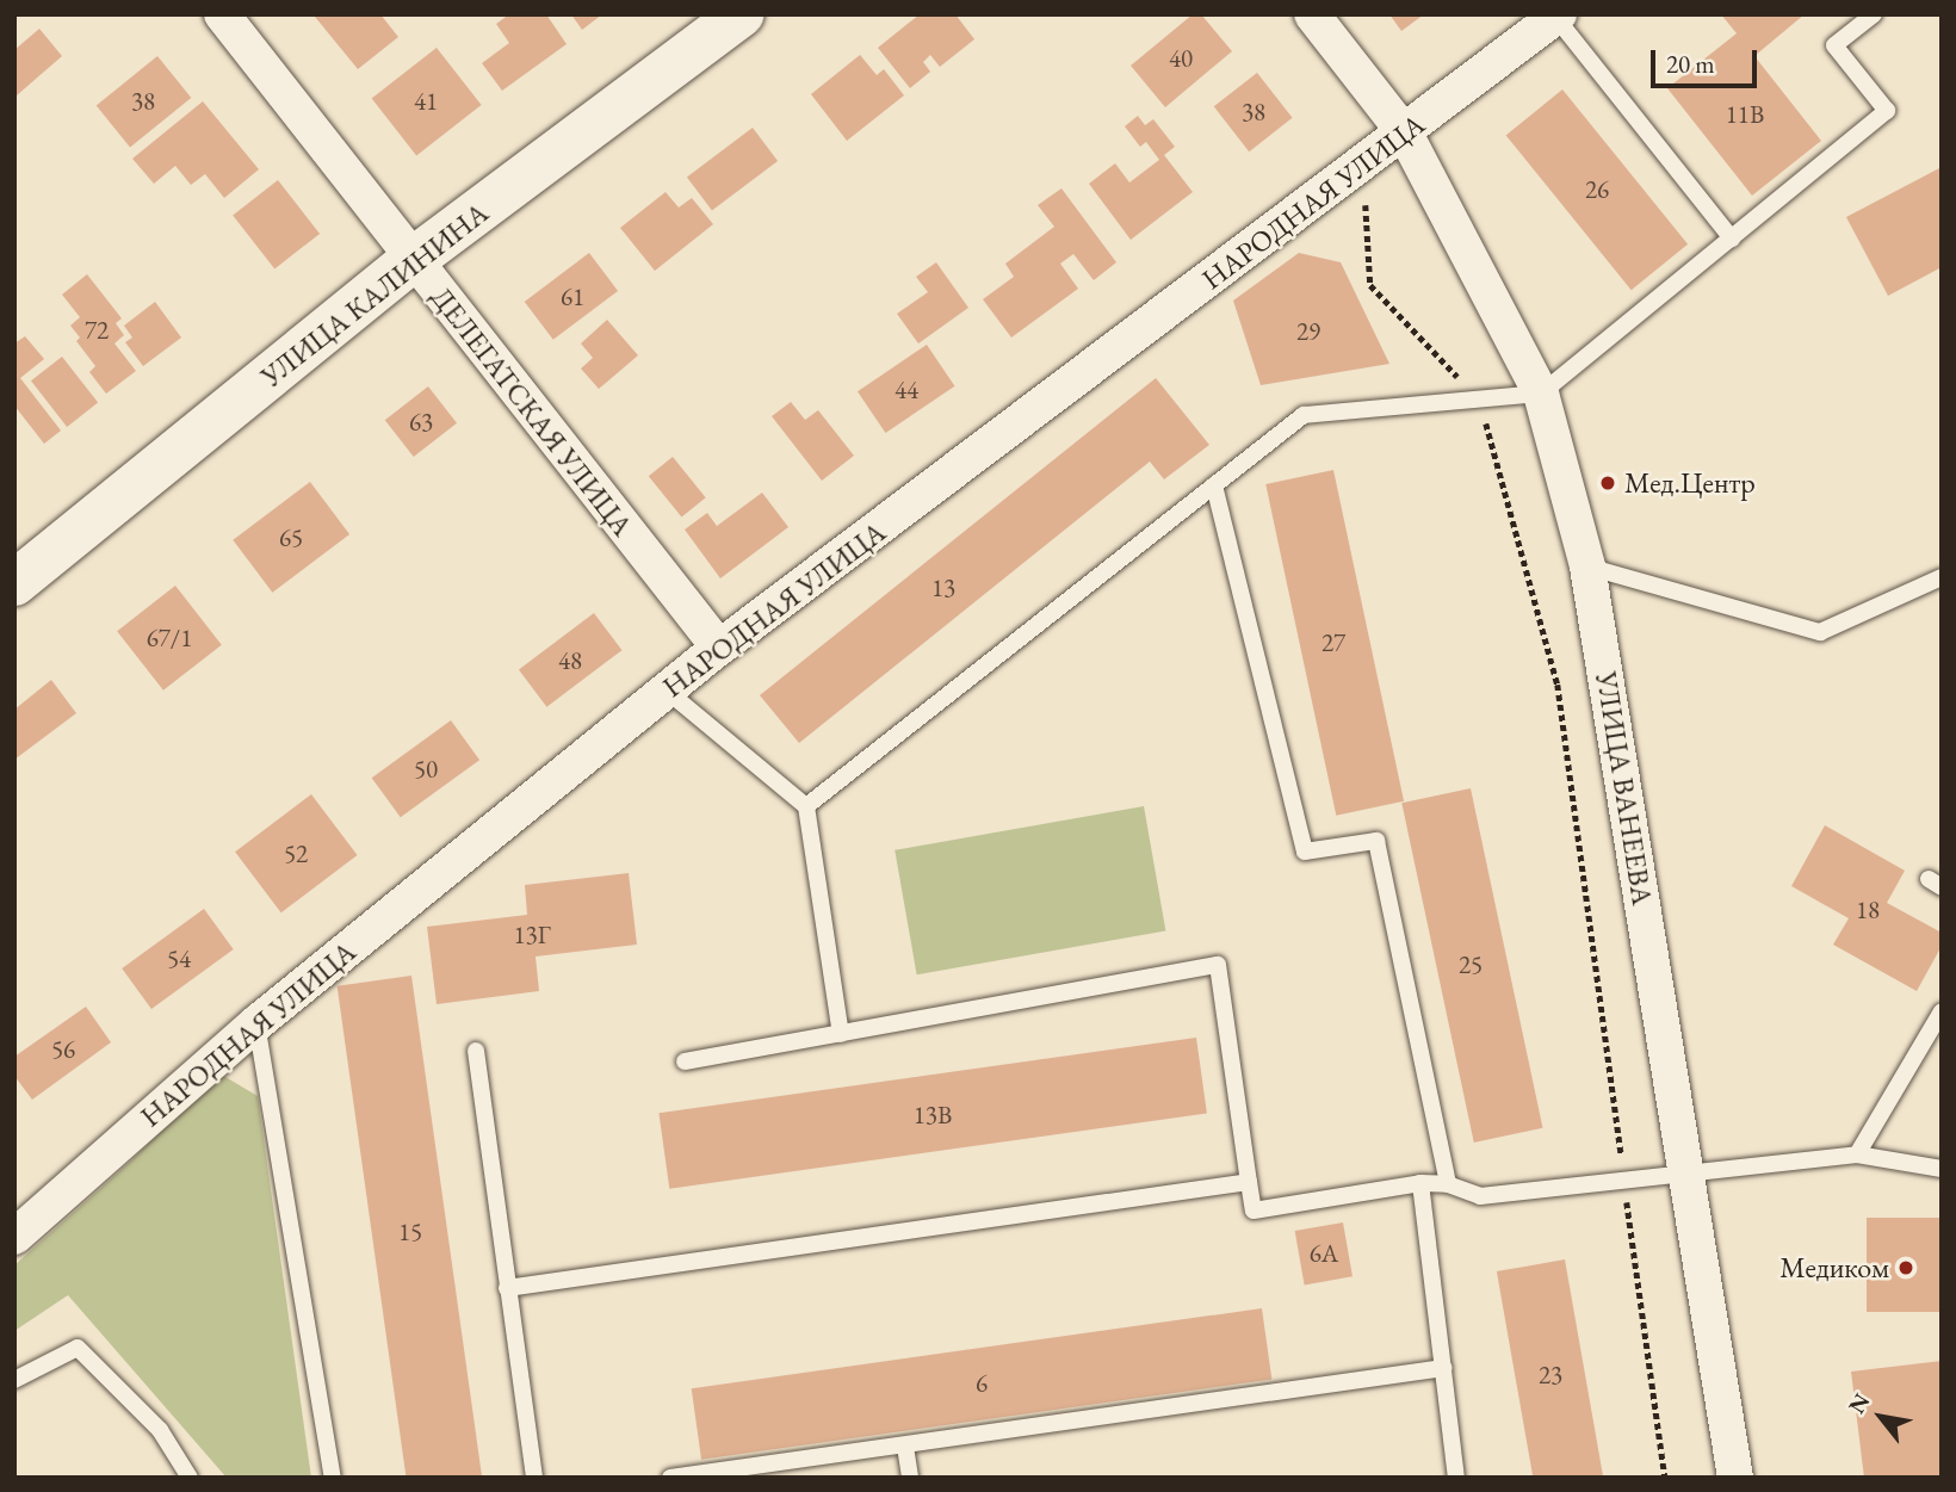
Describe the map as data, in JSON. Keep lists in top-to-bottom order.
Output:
{
  "streets": {
    "street": [
      "НАРОДНАЯ УЛИЦА",
      "УЛИЦА КАЛИНИНА",
      "ДЕЛЕГАТСКАЯ УЛИЦА",
      "УЛИЦА ВАНЕЕВА"
    ]
  },
  "crossings": [
    ["НАРОДНАЯ УЛИЦА", "ДЕЛЕГАТСКАЯ УЛИЦА"],
    ["НАРОДНАЯ УЛИЦА", "УЛИЦА ВАНЕЕВА"],
    ["УЛИЦА КАЛИНИНА", "ДЕЛЕГАТСКАЯ УЛИЦА"]
  ],
  "places": ["Мед.Центр", "Медиком"],
  "house_numbers": [
    "40",
    "38",
    "41",
    "38",
    "11В",
    "26",
    "61",
    "72",
    "29",
    "44",
    "63",
    "65",
    "13",
    "67/1",
    "27",
    "48",
    "50",
    "52",
    "18",
    "13Г",
    "54",
    "25",
    "56",
    "13В",
    "15",
    "6А",
    "23",
    "6"
  ],
  "scale_bar": "20 m",
  "north": "top left"
}
